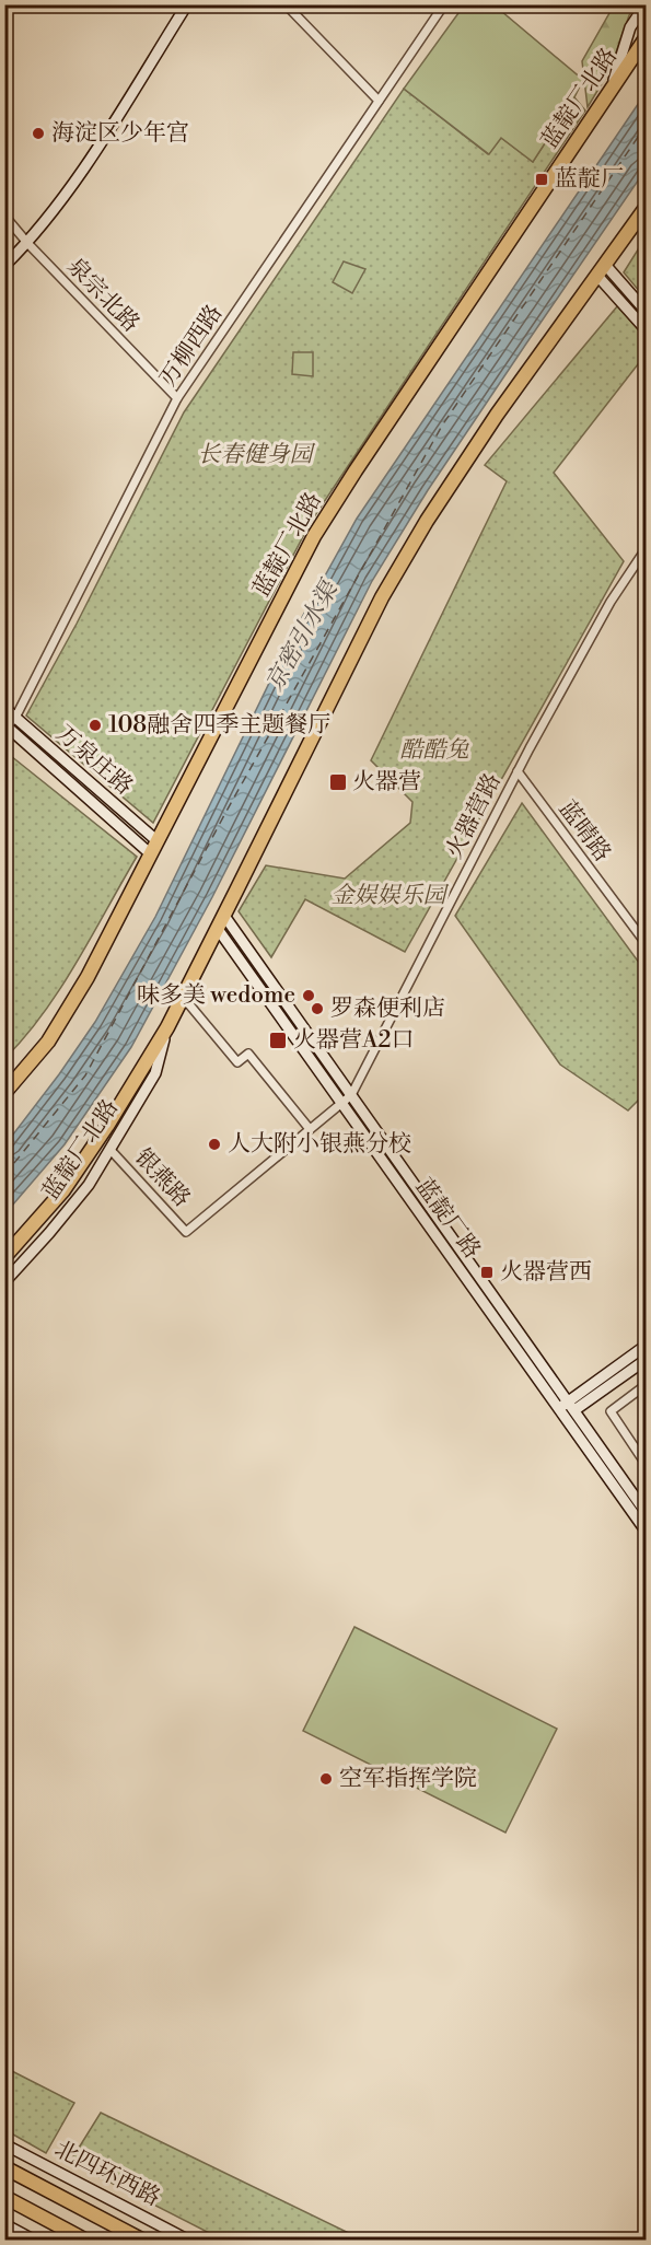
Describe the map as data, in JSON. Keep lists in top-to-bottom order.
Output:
{
  "streets": {
    "highway": ["蓝靛厂北路", "北四环西路"],
    "street": [
      "泉宗北路",
      "万柳西路",
      "万泉庄路",
      "火器营路",
      "蓝晴路",
      "银燕路",
      "蓝靛厂路"
    ]
  },
  "crossings": [
    ["蓝靛厂北路", "万泉庄路"],
    ["蓝靛厂北路", "银燕路"],
    ["蓝靛厂北路", "蓝靛厂路"],
    ["泉宗北路", "万柳西路"],
    ["万柳西路", "万泉庄路"],
    ["火器营路", "蓝晴路"],
    ["火器营路", "银燕路"],
    ["火器营路", "蓝靛厂路"]
  ],
  "water": ["京密引水渠"],
  "parks": ["长春健身园", "酷酷兔", "金娱娱乐园"],
  "places": {
    "other": [
      "海淀区少年宫",
      "108融舍四季主题餐厅",
      "味多美 wedome",
      "罗森便利店",
      "人大附小银燕分校",
      "空军指挥学院"
    ],
    "transit": [
      "蓝靛厂",
      "火器营",
      "火器营A2口",
      "火器营西"
    ]
  }
}
